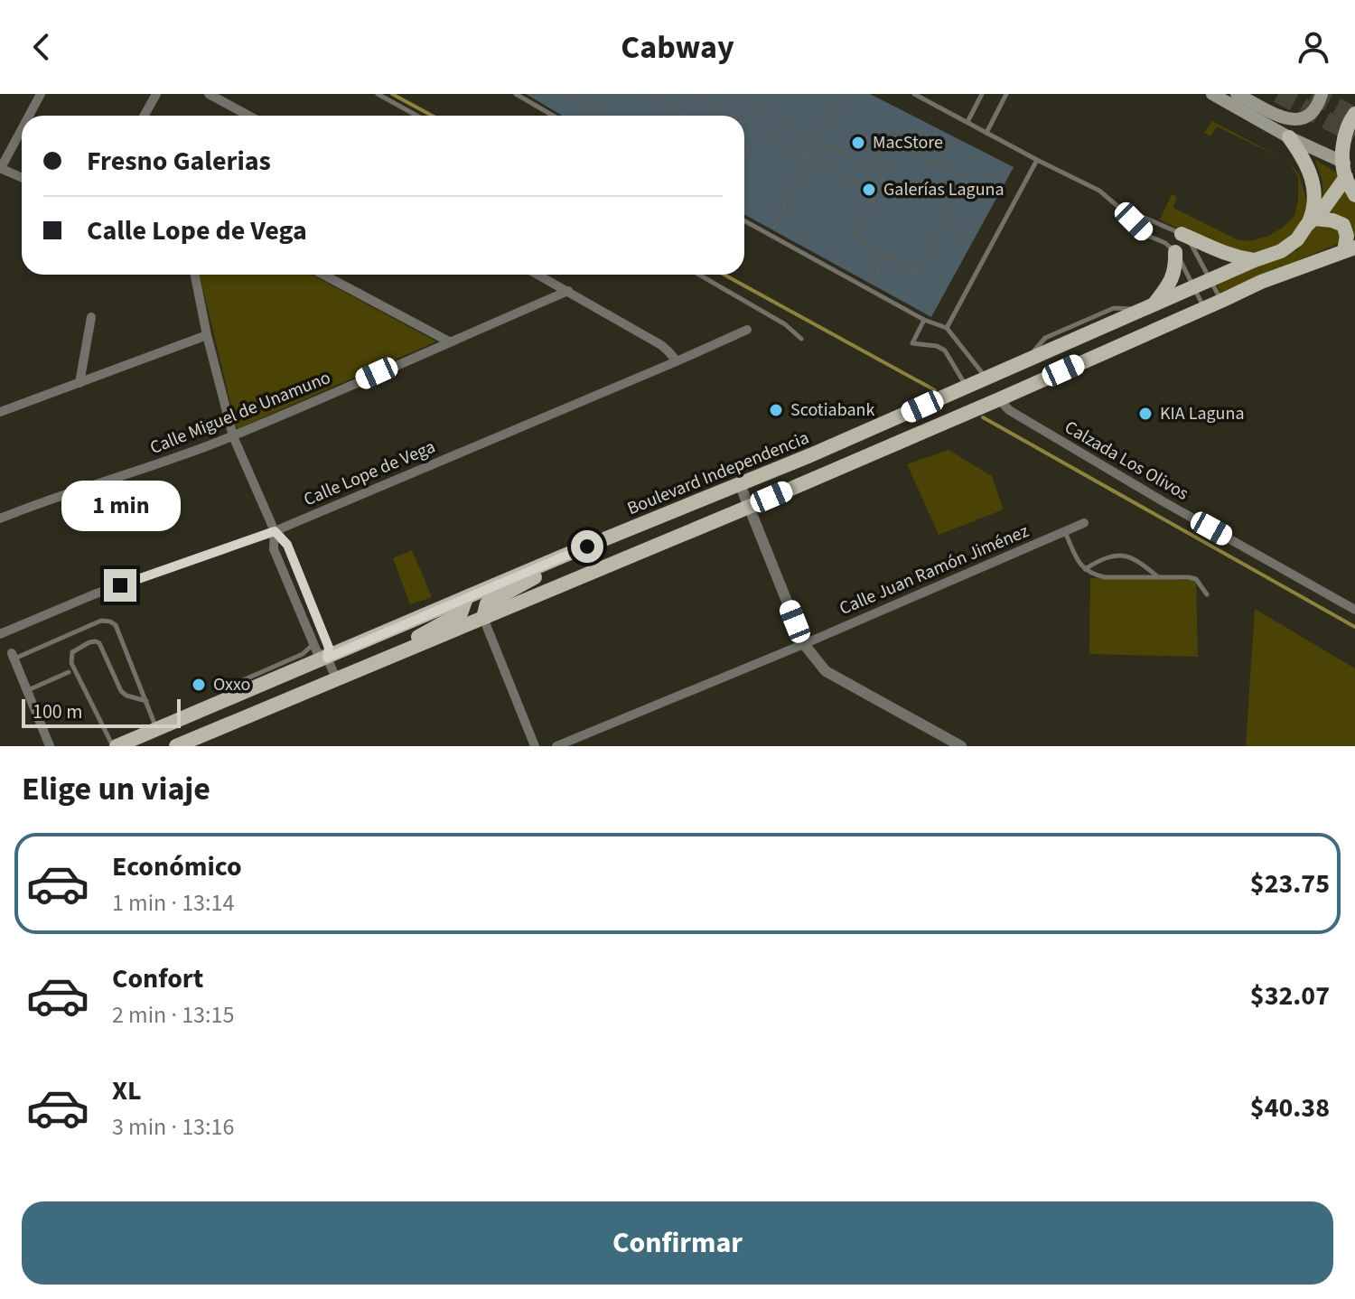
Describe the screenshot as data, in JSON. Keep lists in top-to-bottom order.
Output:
{
  "streets": {
    "main road": ["Boulevard Independencia"],
    "street": [
      "Calle Miguel de Unamuno",
      "Calzada Los Olivos",
      "Calle Lope de Vega",
      "Calle Juan Ramón Jiménez"
    ]
  },
  "places": [
    "MacStore",
    "Galerías Laguna",
    "Scotiabank",
    "KIA Laguna",
    "Oxxo"
  ],
  "scale_bar": "100 m",
  "page": {
    "header": "Cabway",
    "banner": ["Fresno Galerias", "Calle Lope de Vega"],
    "bubble": "1 min",
    "scale": "100 m",
    "heading": "Elige un viaje",
    "list": [
      {
        "name": "Económico",
        "note": "1 min · 13:14",
        "value": "$23.75"
      },
      {
        "name": "Confort",
        "note": "2 min · 13:15",
        "value": "$32.07"
      },
      {
        "name": "XL",
        "note": "3 min · 13:16",
        "value": "$40.38"
      }
    ],
    "buttons": "Confirmar"
  }
}
